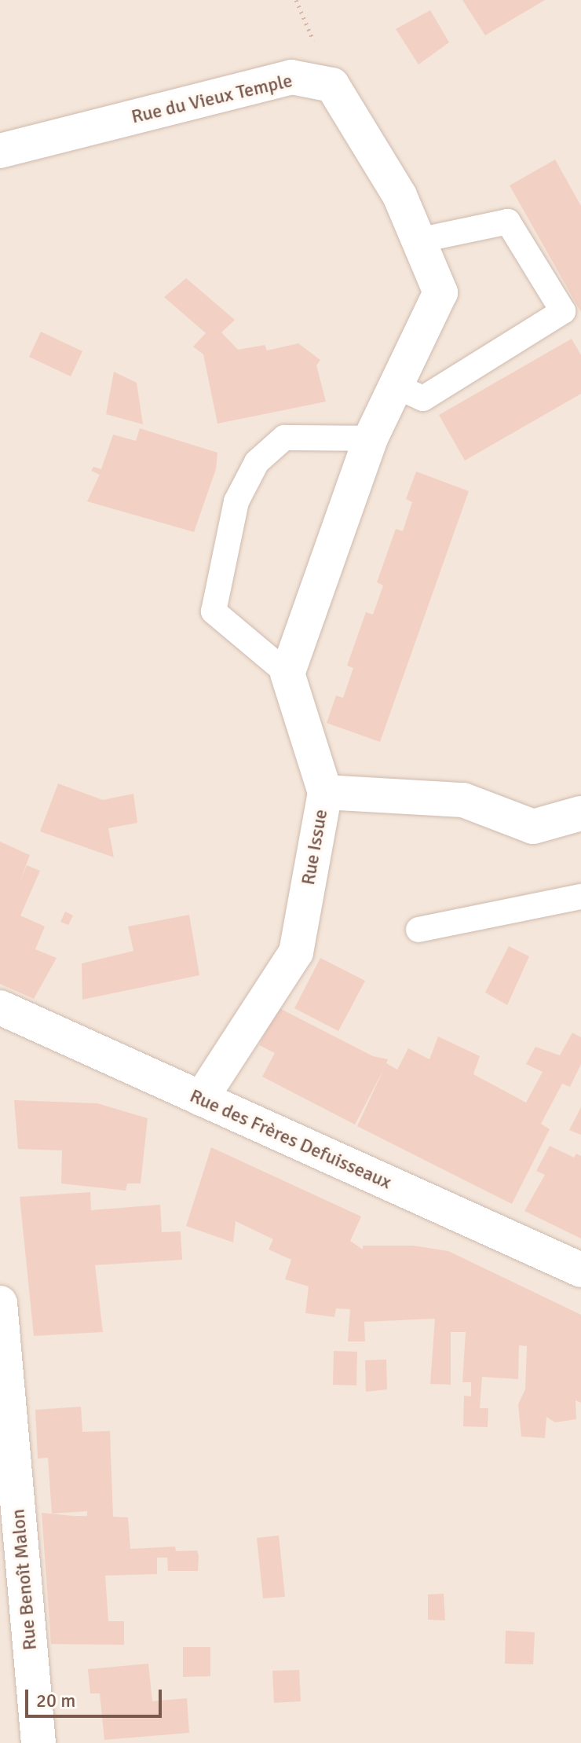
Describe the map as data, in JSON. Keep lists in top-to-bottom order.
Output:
{
  "streets": {
    "street": [
      "Rue du Vieux Temple",
      "Rue Issue",
      "Rue des Frères Defuisseaux",
      "Rue Benoît Malon"
    ]
  },
  "crossings": [
    ["Rue Issue", "Rue des Frères Defuisseaux"]
  ],
  "scale_bar": "20 m"
}
